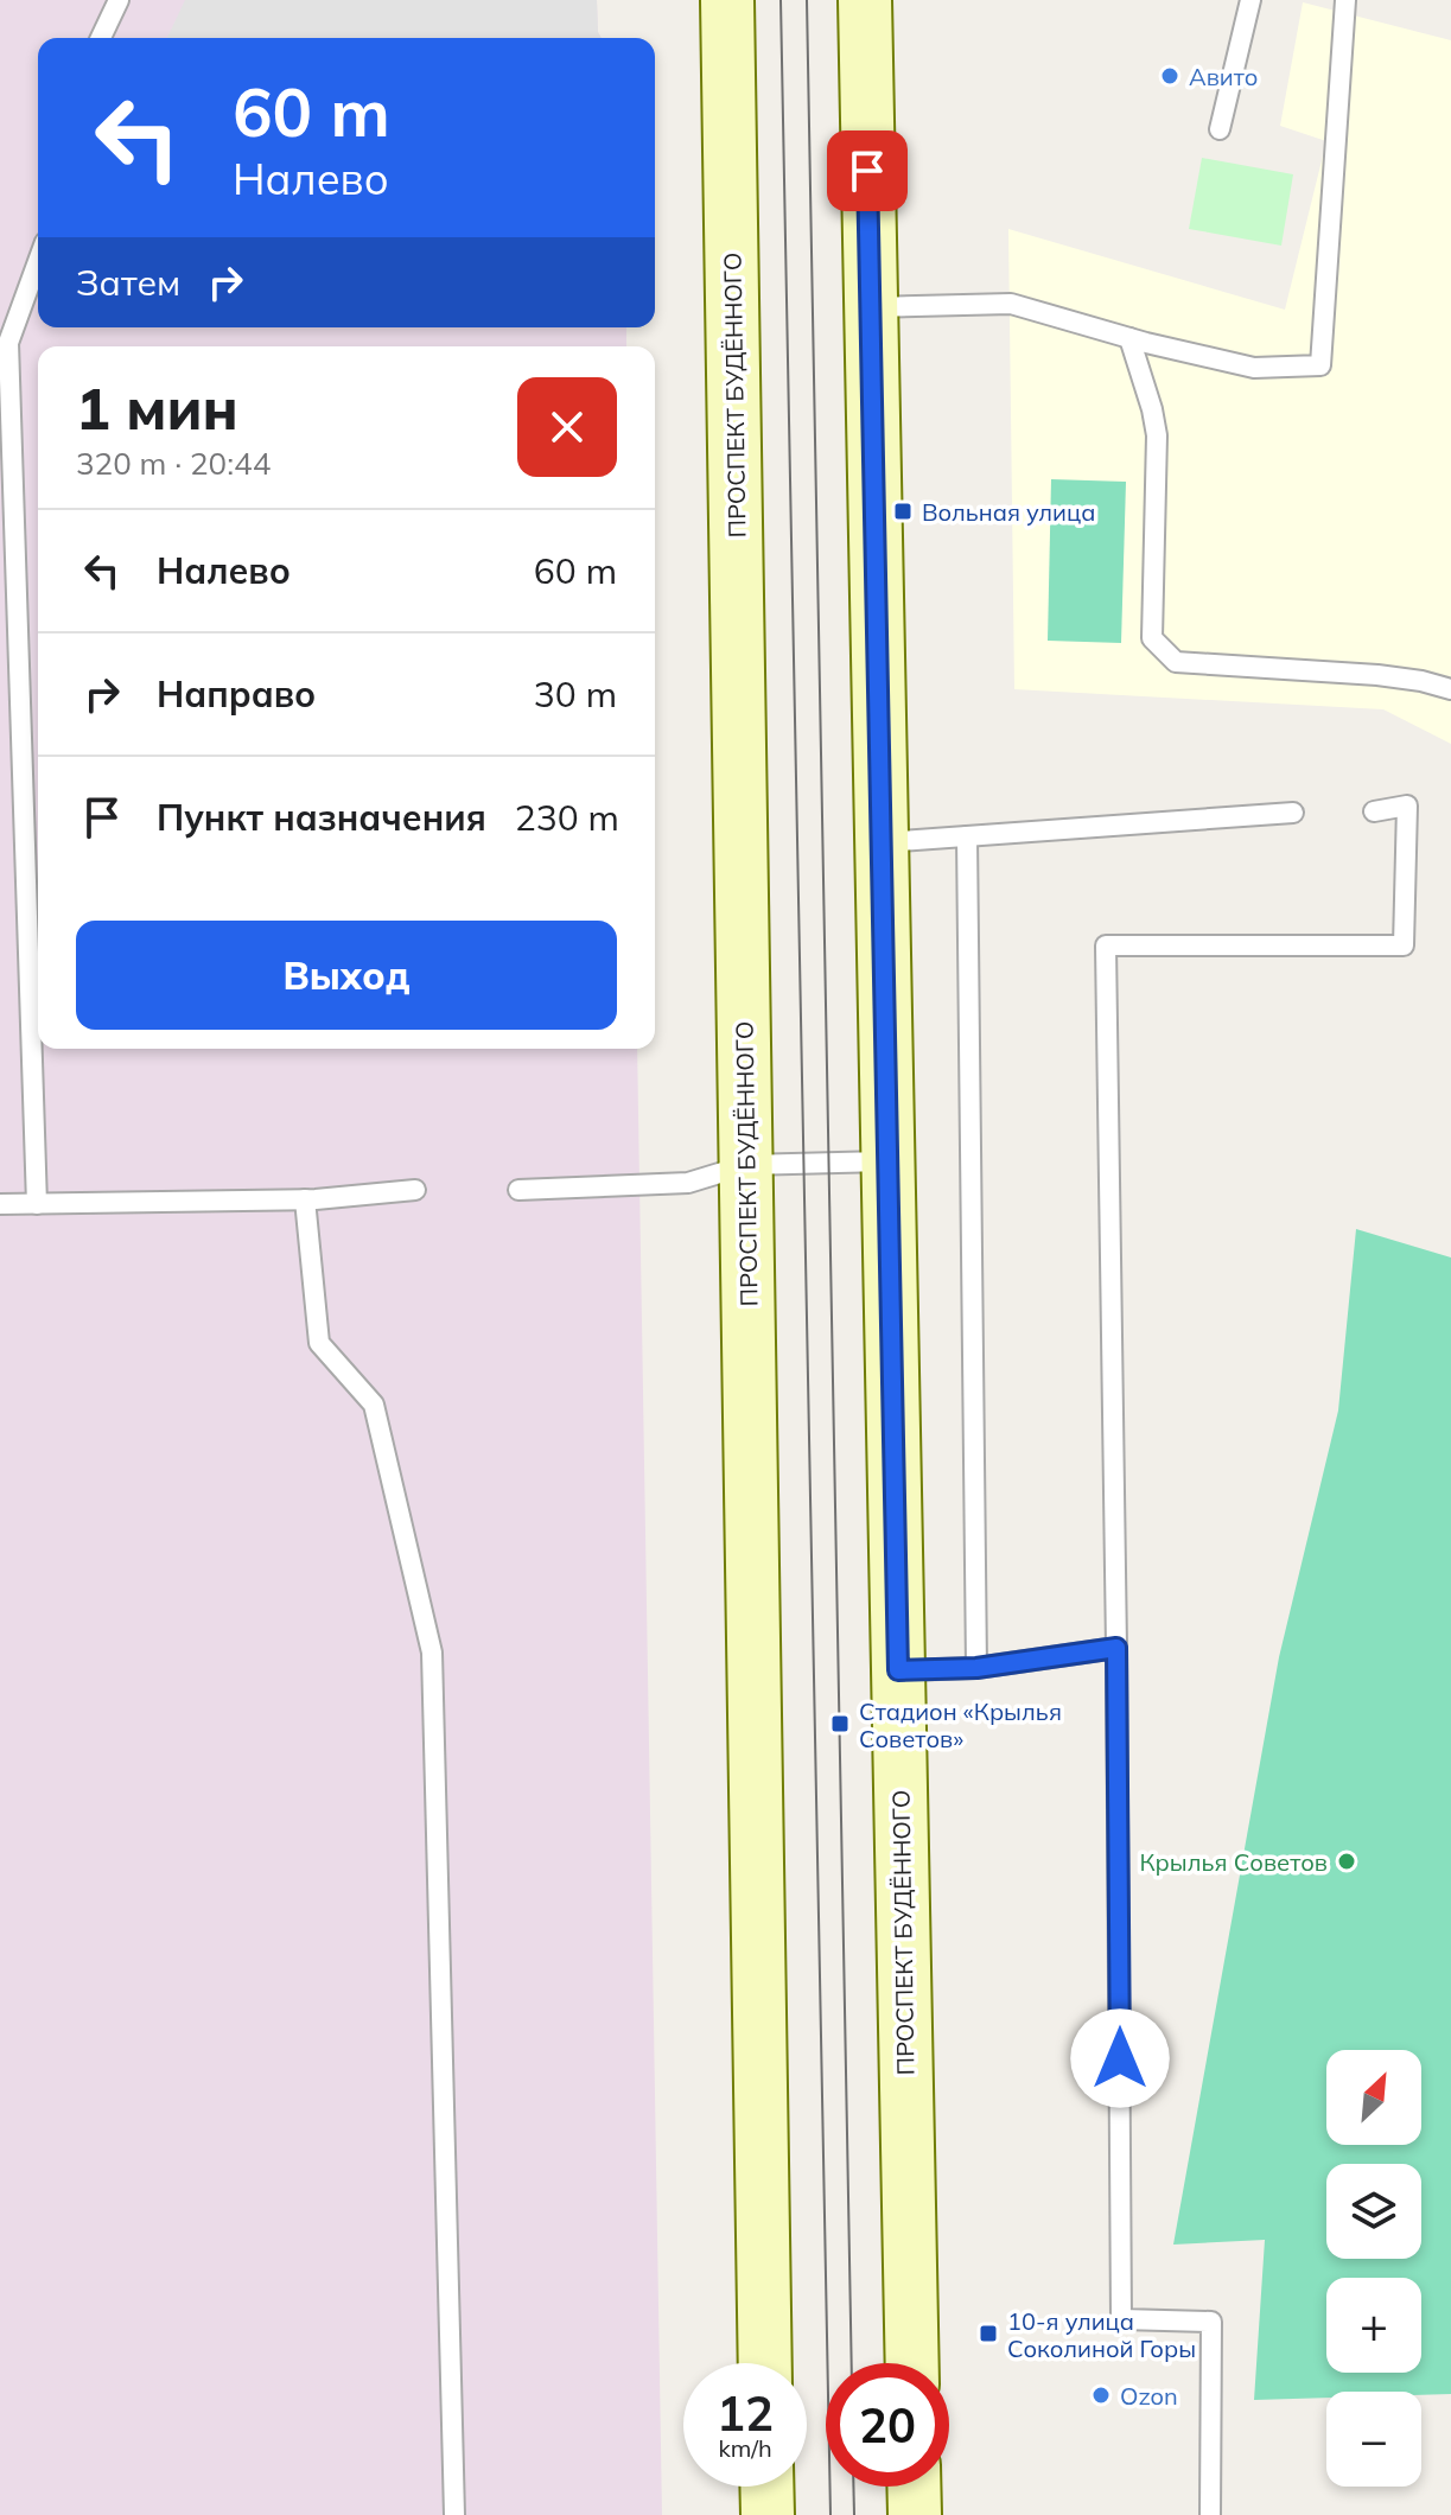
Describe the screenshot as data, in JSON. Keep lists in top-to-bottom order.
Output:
{
  "streets": {
    "main road": ["ПРОСПЕКТ БУДЁННОГО"]
  },
  "places": {
    "other": ["Авито", "Крылья Советов", "Ozon"],
    "transit": ["Вольная улица", "Стадион «Крылья Советов»", "10-я улица Соколиной Горы"]
  },
  "north": "top right",
  "page": {
    "turn": ["60 m", "Налево"],
    "then": "Затем",
    "heading": ["1 мин", "320 m · 20:44"],
    "list": [
      {
        "name": "Налево",
        "value": "60 m"
      },
      {
        "name": "Направо",
        "value": "30 m"
      },
      {
        "name": "Пункт назначения",
        "value": "230 m"
      }
    ],
    "buttons": "Выход",
    "map_buttons": ["+", "−"],
    "speed": "12 km/h",
    "limit": "20"
  }
}
